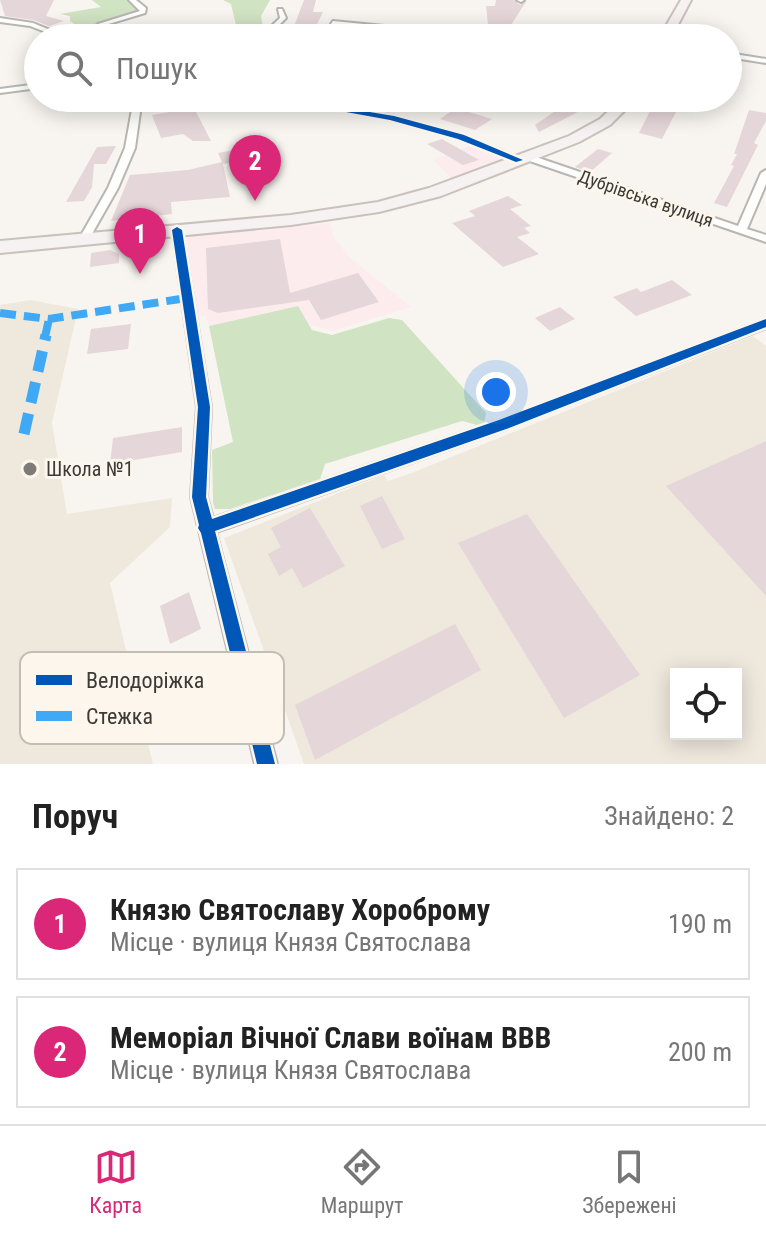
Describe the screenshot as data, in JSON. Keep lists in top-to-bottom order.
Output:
{
  "streets": {
    "street": ["Дубрівська вулиця"]
  },
  "places": ["Школа №1"],
  "legend": ["Велодоріжка", "Стежка"],
  "page": {
    "search": "Пошук",
    "pins": ["2", "1"],
    "heading": ["Поруч", "Знайдено: 2"],
    "list": [
      {
        "mark": "1",
        "name": "Князю Святославу Хороброму",
        "note": "Місце · вулиця Князя Святослава",
        "value": "190 m"
      },
      {
        "mark": "2",
        "name": "Меморіал Вічної Слави воїнам ВВВ",
        "note": "Місце · вулиця Князя Святослава",
        "value": "200 m"
      }
    ],
    "nav": ["Карта", "Маршрут", "Збережені"]
  }
}
